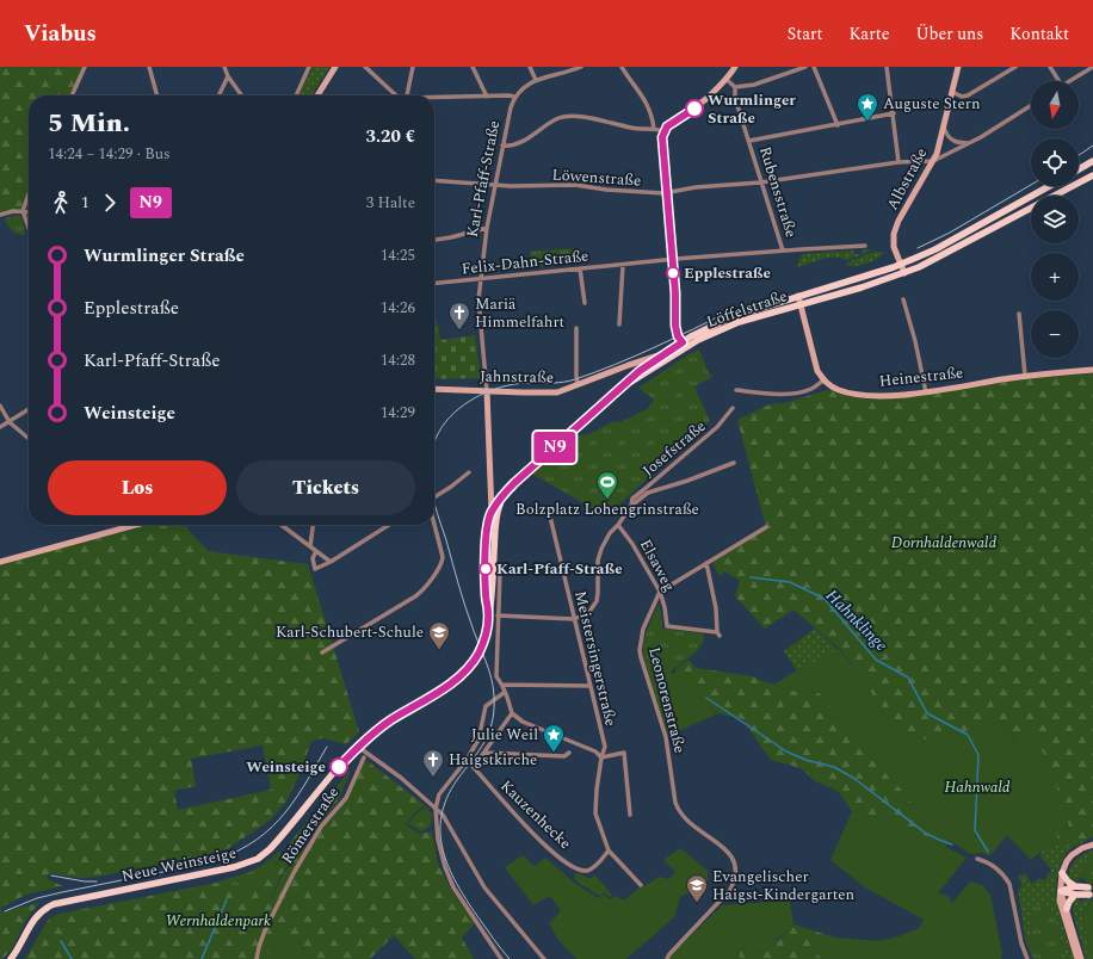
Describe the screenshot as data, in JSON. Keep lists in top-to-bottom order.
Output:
{
  "streets": {
    "main road": ["Löffelstraße", "Neue Weinsteige"],
    "street": [
      "Löwenstraße",
      "Karl-Pfaff-Straße",
      "Albstraße",
      "Rubensstraße",
      "Felix-Dahn-Straße",
      "Jahnstraße",
      "Heinestraße",
      "Josefstraße",
      "Elsaweg",
      "Meistersingerstraße",
      "Leonorenstraße",
      "Kauzenhecke",
      "Römerstraße"
    ]
  },
  "crossings": [
    ["Löwenstraße", "Karl-Pfaff-Straße"],
    ["Löwenstraße", "Albstraße"],
    ["Löwenstraße", "Rubensstraße"],
    ["Karl-Pfaff-Straße", "Felix-Dahn-Straße"],
    ["Karl-Pfaff-Straße", "Jahnstraße"],
    ["Albstraße", "Löffelstraße"],
    ["Rubensstraße", "Felix-Dahn-Straße"],
    ["Löffelstraße", "Jahnstraße"],
    ["Elsaweg", "Leonorenstraße"],
    ["Meistersingerstraße", "Kauzenhecke"]
  ],
  "water": ["Hahnklinge"],
  "parks": ["Dornhaldenwald", "Hahnwald", "Wernhaldenpark"],
  "places": {
    "other": [
      "Wurmlinger Straße",
      "Epplestraße",
      "Karl-Pfaff-Straße",
      "Weinsteige"
    ],
    "place": ["Auguste Stern", "Julie Weil"],
    "church": ["Mariä Himmelfahrt", "Haigstkirche"],
    "sports": ["Bolzplatz Lohengrinstraße"],
    "school or university": ["Karl-Schubert-Schule", "Evangelischer Haigst-Kindergarten"]
  },
  "lines": ["bus line N9"],
  "north": "bottom",
  "page": {
    "header": "Viabus",
    "nav": [
      "Start",
      "Karte",
      "Über uns",
      "Kontakt"
    ],
    "on_map": "N9",
    "map_buttons": ["+", "−"],
    "heading": ["5 Min.", "14:24 – 14:29 · Bus", "3.20 €"],
    "legs": ["1", "N9", "3 Halte"],
    "list": [
      {
        "name": "Wurmlinger Straße",
        "value": "14:25"
      },
      {
        "name": "Epplestraße",
        "value": "14:26"
      },
      {
        "name": "Karl-Pfaff-Straße",
        "value": "14:28"
      },
      {
        "name": "Weinsteige",
        "value": "14:29"
      }
    ],
    "buttons": ["Los", "Tickets"]
  }
}
